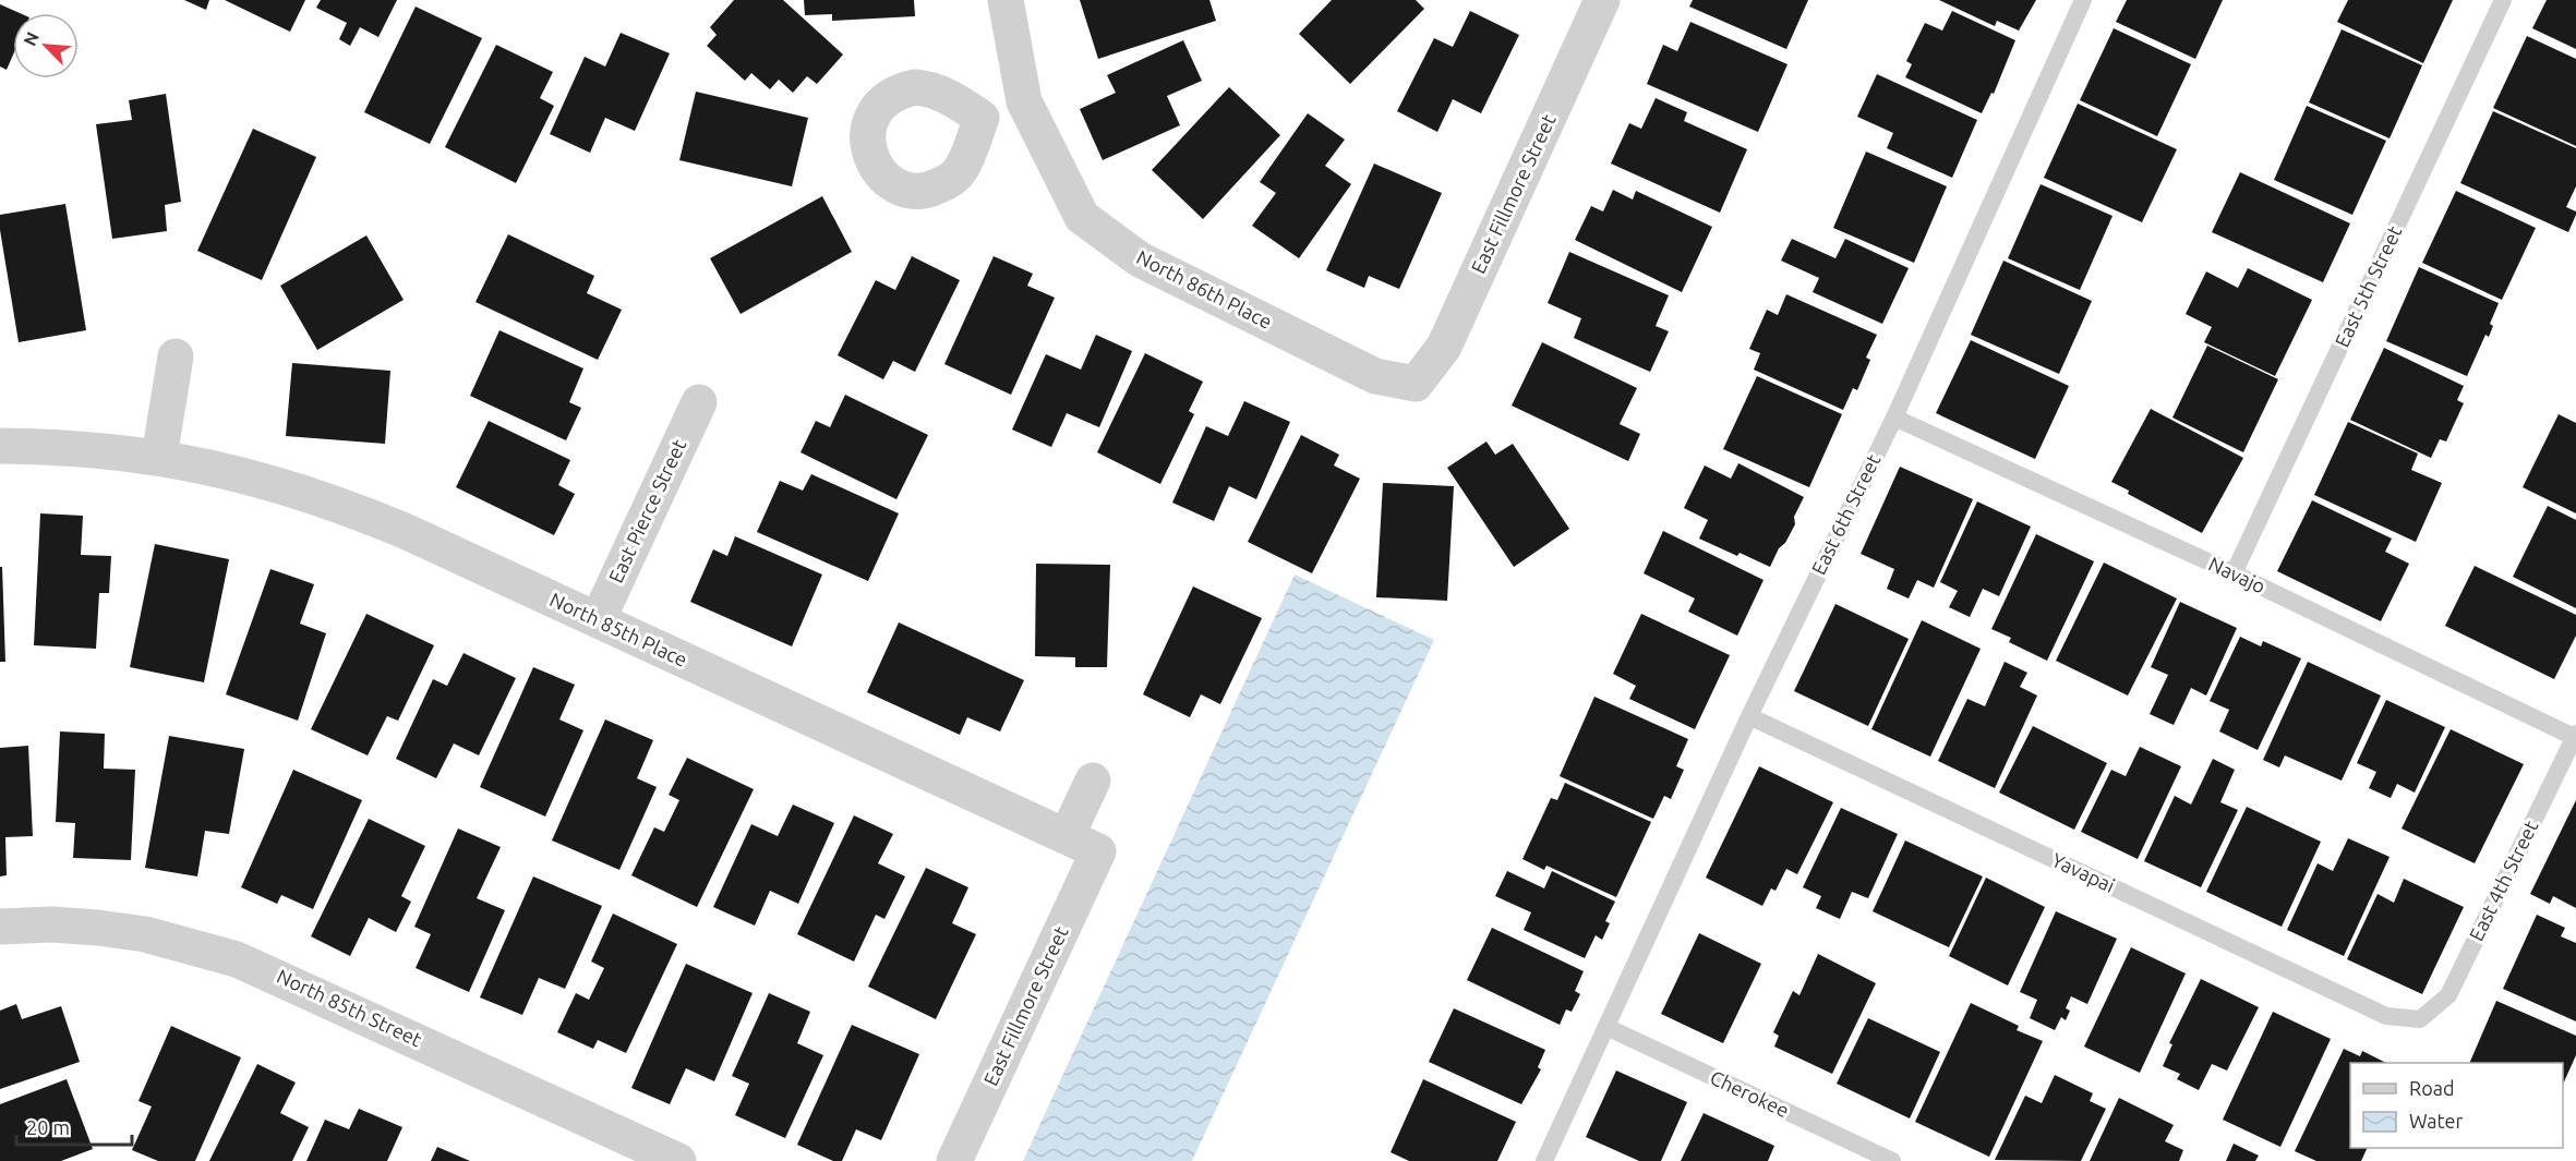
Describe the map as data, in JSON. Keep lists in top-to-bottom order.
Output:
{
  "streets": {
    "street": [
      "East Fillmore Street",
      "North 86th Place",
      "East Pierce Street",
      "North 85th Place",
      "North 85th Street"
    ],
    "lane": [
      "East 5th Street",
      "East 6th Street",
      "Navajo",
      "Yavapai",
      "East 4th Street",
      "Cherokee"
    ]
  },
  "crossings": [
    ["East Fillmore Street", "North 86th Place"],
    ["East Fillmore Street", "North 85th Place"],
    ["East 5th Street", "Navajo"],
    ["East Pierce Street", "North 85th Place"],
    ["East 6th Street", "Navajo"],
    ["East 6th Street", "Yavapai"],
    ["East 6th Street", "Cherokee"],
    ["Navajo", "East 4th Street"],
    ["Yavapai", "East 4th Street"]
  ],
  "legend": ["Road", "Water"],
  "scale_bar": "20 m",
  "north": "top left"
}
